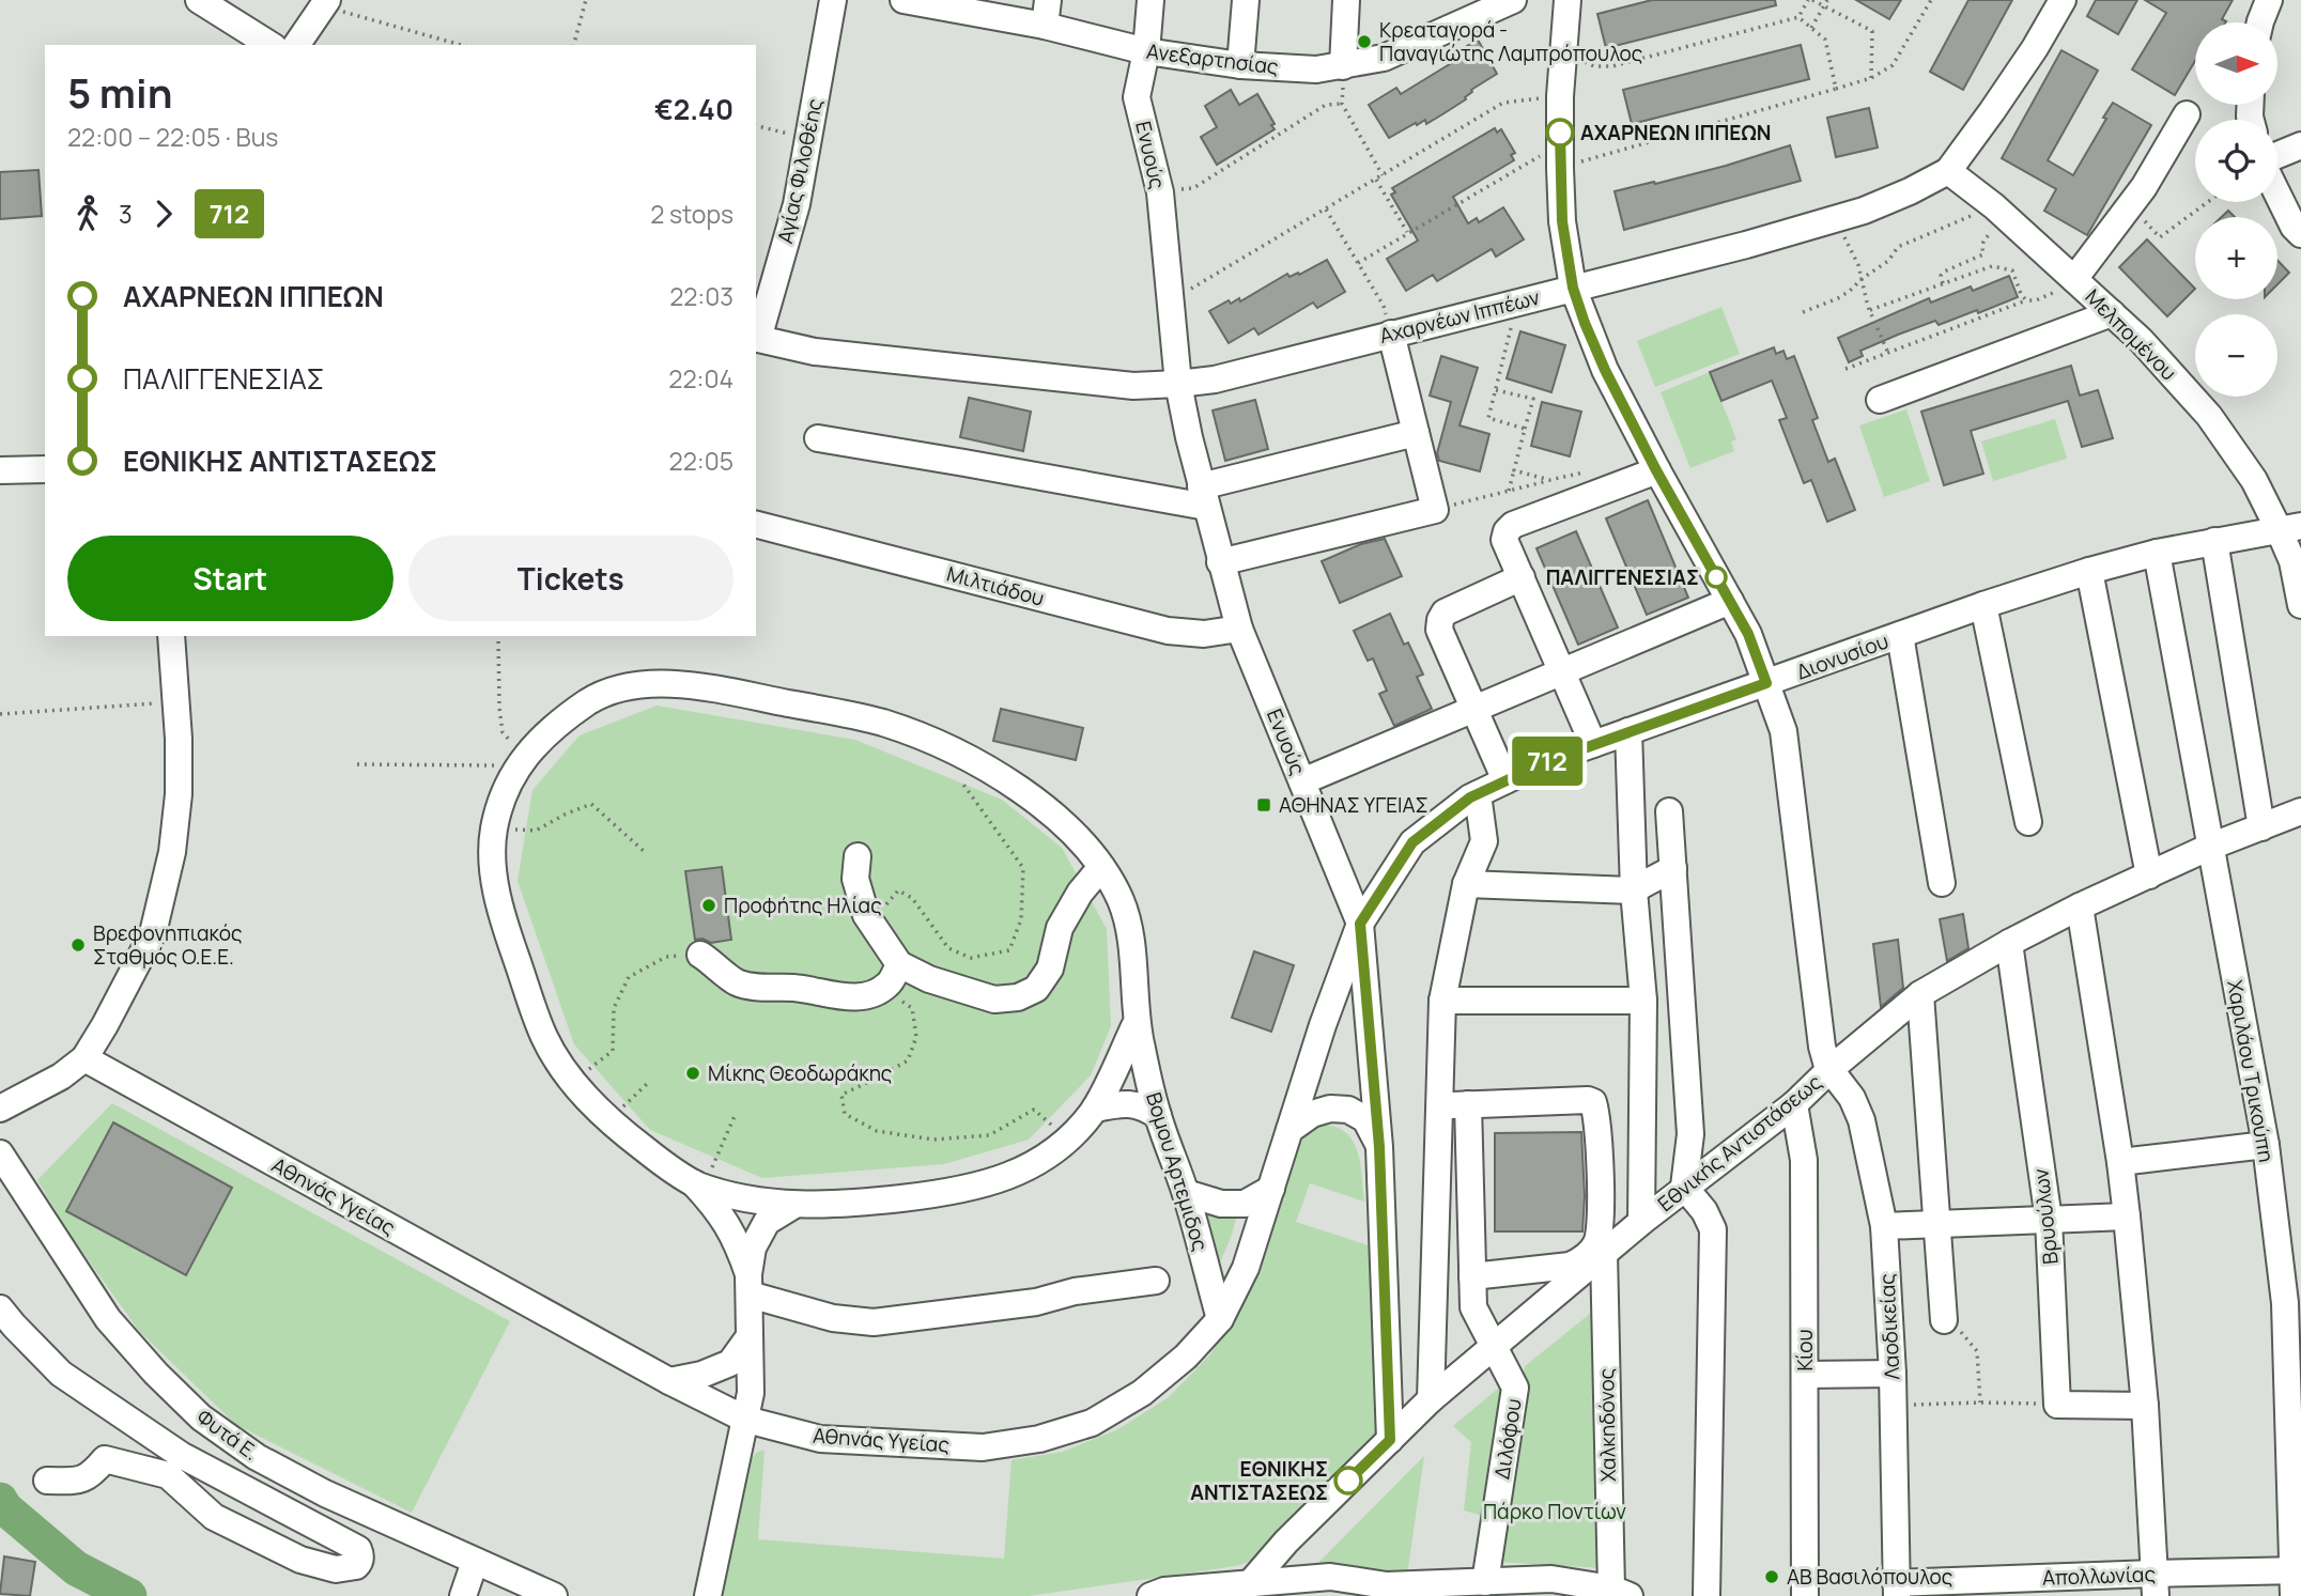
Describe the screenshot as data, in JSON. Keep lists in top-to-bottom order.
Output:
{
  "streets": {
    "street": [
      "Ανεξαρτησίας",
      "Ενυούς",
      "Αγίας Φιλοθέης",
      "Αχαρνέων Ιππέων",
      "Μελπομένου",
      "Μιλτιάδου",
      "Διονυσίου",
      "Χαριλάου Τρικούπη",
      "Εθνικής Αντιστάσεως",
      "Βομου Αρτεμιδος",
      "Αθηνάς Υγείας",
      "Βρυούλων",
      "Λαοδικείας",
      "Κίου",
      "Χαλκηδόνος",
      "Φυτά Ε.",
      "Διλόφου",
      "Απολλωνίας"
    ]
  },
  "crossings": [
    ["Ανεξαρτησίας", "Ενυούς"],
    ["Ενυούς", "Αχαρνέων Ιππέων"],
    ["Ενυούς", "Μιλτιάδου"],
    ["Ενυούς", "Διονυσίου"],
    ["Ενυούς", "Εθνικής Αντιστάσεως"],
    ["Ενυούς", "Αθηνάς Υγείας"],
    ["Αγίας Φιλοθέης", "Αχαρνέων Ιππέων"],
    ["Αχαρνέων Ιππέων", "Μελπομένου"],
    ["Αχαρνέων Ιππέων", "Λαοδικείας"],
    ["Μελπομένου", "Διονυσίου"],
    ["Διονυσίου", "Χαριλάου Τρικούπη"],
    ["Διονυσίου", "Αθηνάς Υγείας"],
    ["Διονυσίου", "Λαοδικείας"],
    ["Χαριλάου Τρικούπη", "Εθνικής Αντιστάσεως"],
    ["Χαριλάου Τρικούπη", "Απολλωνίας"],
    ["Εθνικής Αντιστάσεως", "Βρυούλων"],
    ["Εθνικής Αντιστάσεως", "Λαοδικείας"],
    ["Εθνικής Αντιστάσεως", "Κίου"],
    ["Εθνικής Αντιστάσεως", "Χαλκηδόνος"],
    ["Εθνικής Αντιστάσεως", "Διλόφου"],
    ["Βομου Αρτεμιδος", "Αθηνάς Υγείας"],
    ["Λαοδικείας", "Απολλωνίας"]
  ],
  "parks": ["Πάρκο Ποντίων"],
  "places": {
    "other": [
      "Κρεαταγορά - Παναγιώτης Λαμπρόπουλος",
      "ΑΧΑΡΝΕΩΝ ΙΠΠΕΩΝ",
      "ΠΑΛΙΓΓΕΝΕΣΙΑΣ",
      "Προφήτης Ηλίας",
      "Βρεφονηπιακός Σταθμός Ο.Ε.Ε.",
      "Μίκης Θεοδωράκης",
      "ΕΘΝΙΚΗΣ ΑΝΤΙΣΤΑΣΕΩΣ",
      "ΑΒ Βασιλόπουλος"
    ],
    "transit": ["ΑΘΗΝΑΣ ΥΓΕΙΑΣ"]
  },
  "lines": ["bus line 712"],
  "north": "right",
  "page": {
    "on_map": "712",
    "map_buttons": ["+", "−"],
    "heading": ["5 min", "22:00 – 22:05 · Bus", "€2.40"],
    "legs": ["3", "712", "2 stops"],
    "list": [
      {
        "name": "ΑΧΑΡΝΕΩΝ ΙΠΠΕΩΝ",
        "value": "22:03"
      },
      {
        "name": "ΠΑΛΙΓΓΕΝΕΣΙΑΣ",
        "value": "22:04"
      },
      {
        "name": "ΕΘΝΙΚΗΣ ΑΝΤΙΣΤΑΣΕΩΣ",
        "value": "22:05"
      }
    ],
    "buttons": ["Start", "Tickets"]
  }
}
